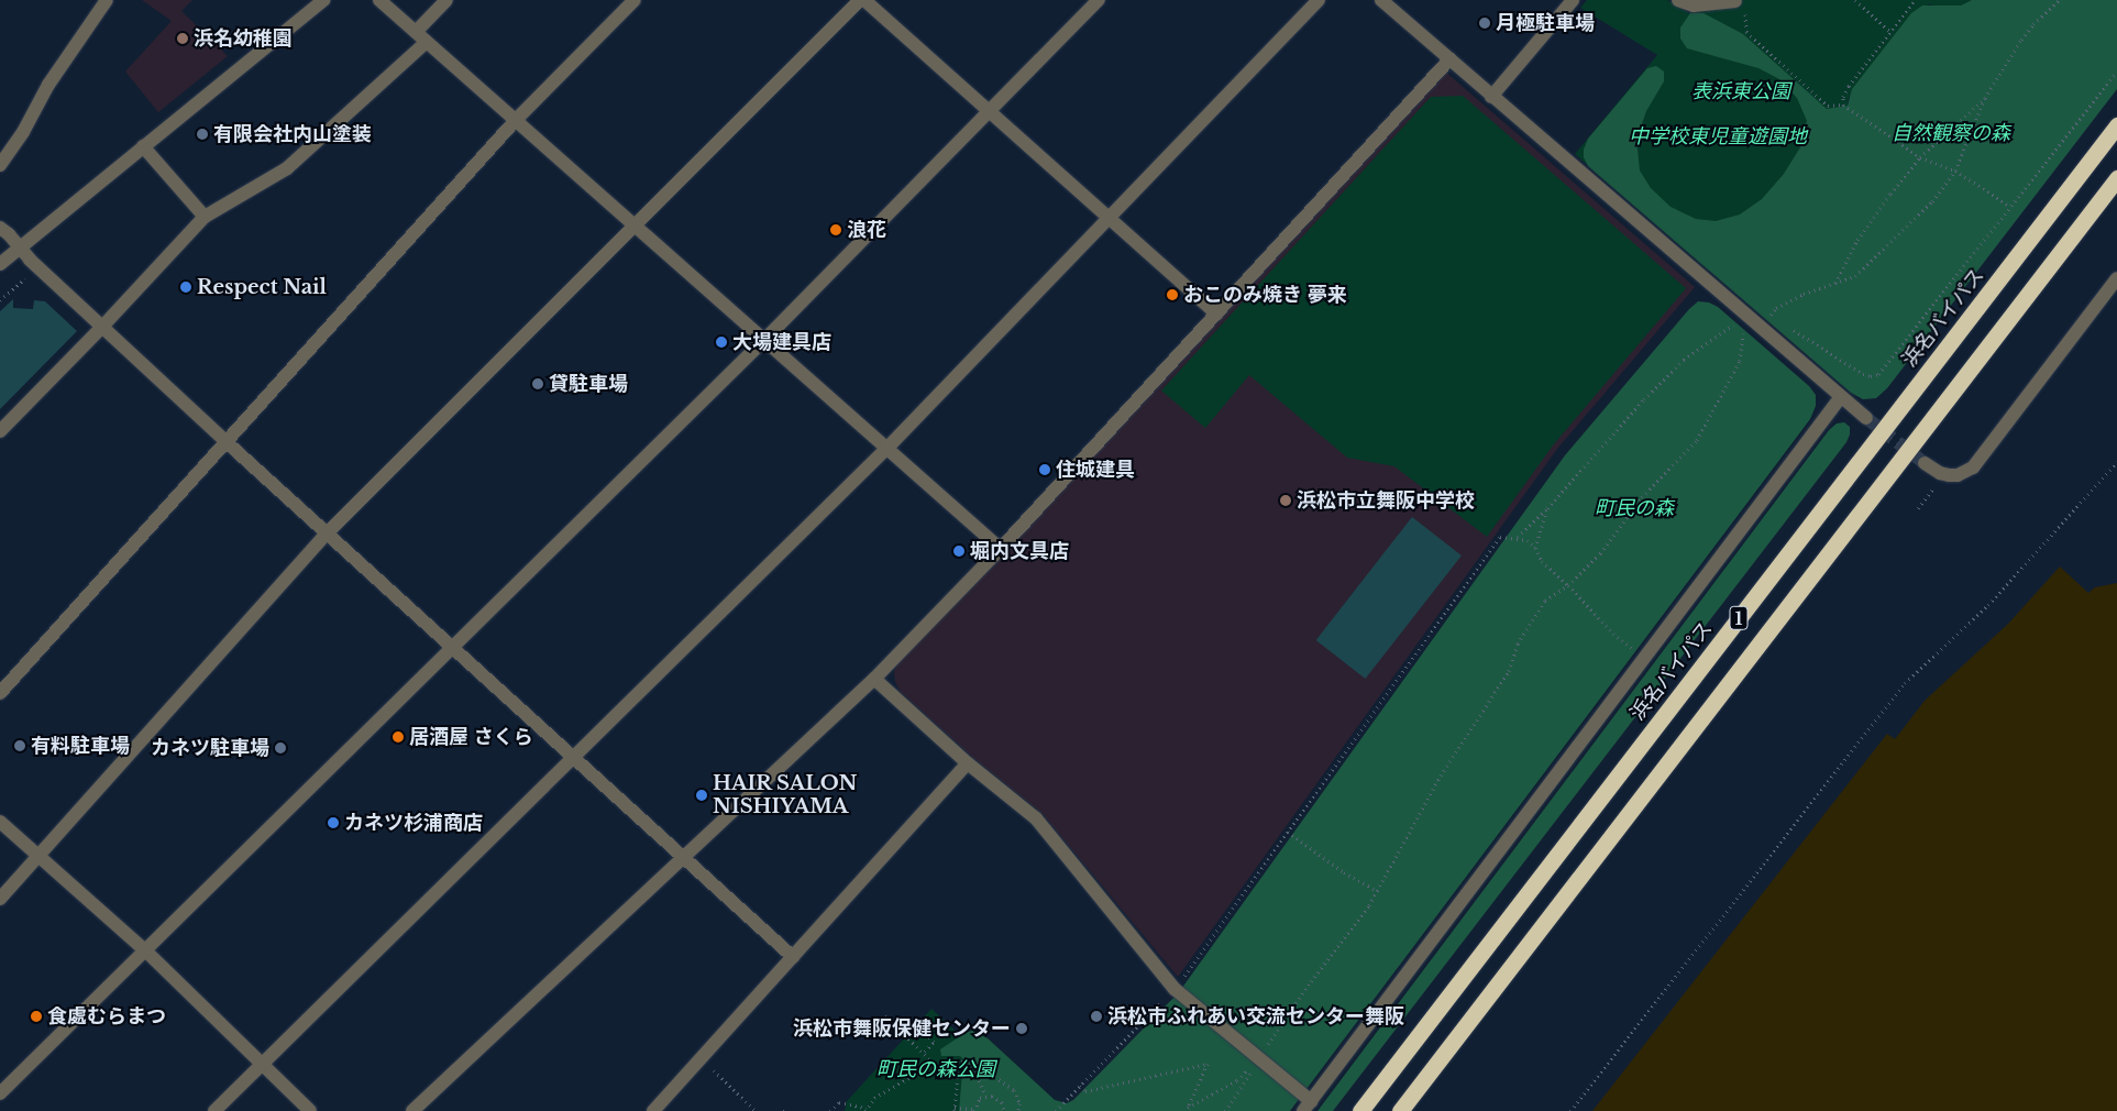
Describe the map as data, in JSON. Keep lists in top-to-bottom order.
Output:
{
  "streets": {
    "highway": ["浜名バイパス", "1"]
  },
  "parks": [
    "表浜東公園",
    "自然観察の森",
    "中学校東児童遊園地",
    "町民の森",
    "町民の森公園"
  ],
  "places": [
    "月極駐車場",
    "浜名幼稚園",
    "有限会社内山塗装",
    "浪花",
    "Respect Nail",
    "おこのみ焼き 夢来",
    "大場建具店",
    "貸駐車場",
    "住城建具",
    "浜松市立舞阪中学校",
    "堀内文具店",
    "居酒屋 さくら",
    "有料駐車場",
    "カネツ駐車場",
    "HAIR SALON NISHIYAMA",
    "カネツ杉浦商店",
    "食處むらまつ",
    "浜松市ふれあい交流センター舞阪",
    "浜松市舞阪保健センター"
  ]
}
